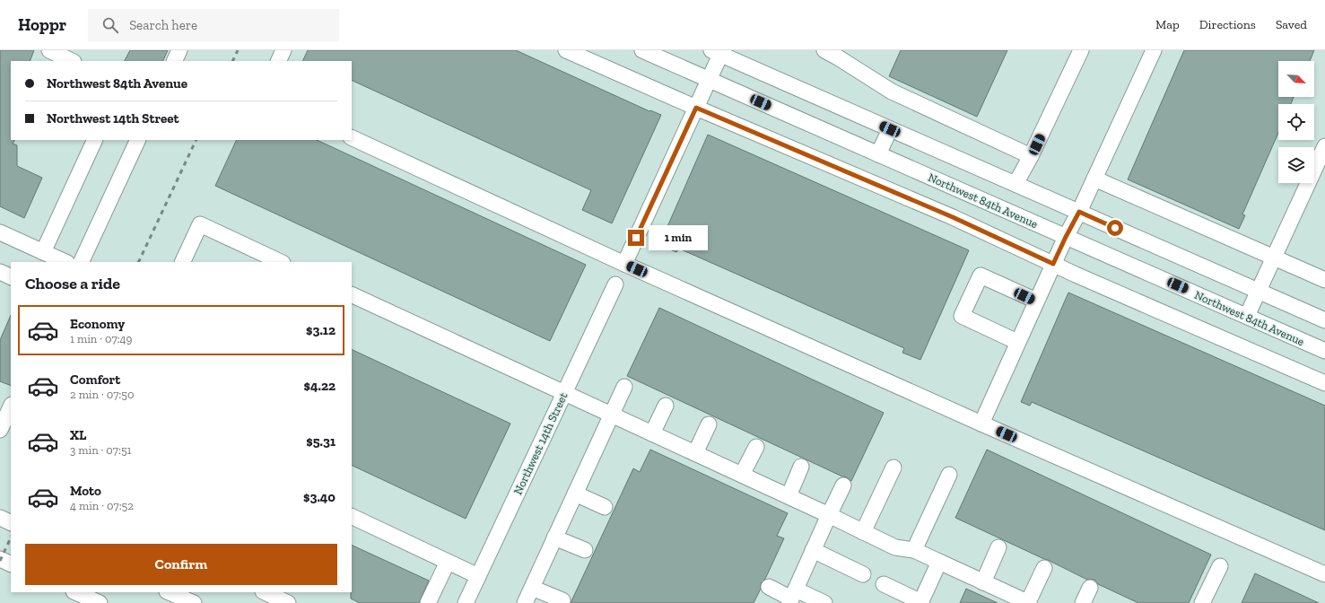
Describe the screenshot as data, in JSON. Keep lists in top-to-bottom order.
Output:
{
  "streets": {
    "street": ["Northwest 84th Avenue", "Northwest 14th Street"]
  },
  "north": "bottom right",
  "page": {
    "header": "Hoppr",
    "search": "Search here",
    "nav": ["Map", "Directions", "Saved"],
    "banner": ["Northwest 84th Avenue", "Northwest 14th Street"],
    "bubble": "1 min",
    "heading": "Choose a ride",
    "list": [
      {
        "name": "Economy",
        "note": "1 min · 07:49",
        "value": "$3.12"
      },
      {
        "name": "Comfort",
        "note": "2 min · 07:50",
        "value": "$4.22"
      },
      {
        "name": "XL",
        "note": "3 min · 07:51",
        "value": "$5.31"
      },
      {
        "name": "Moto",
        "note": "4 min · 07:52",
        "value": "$3.40"
      }
    ],
    "buttons": "Confirm"
  }
}
